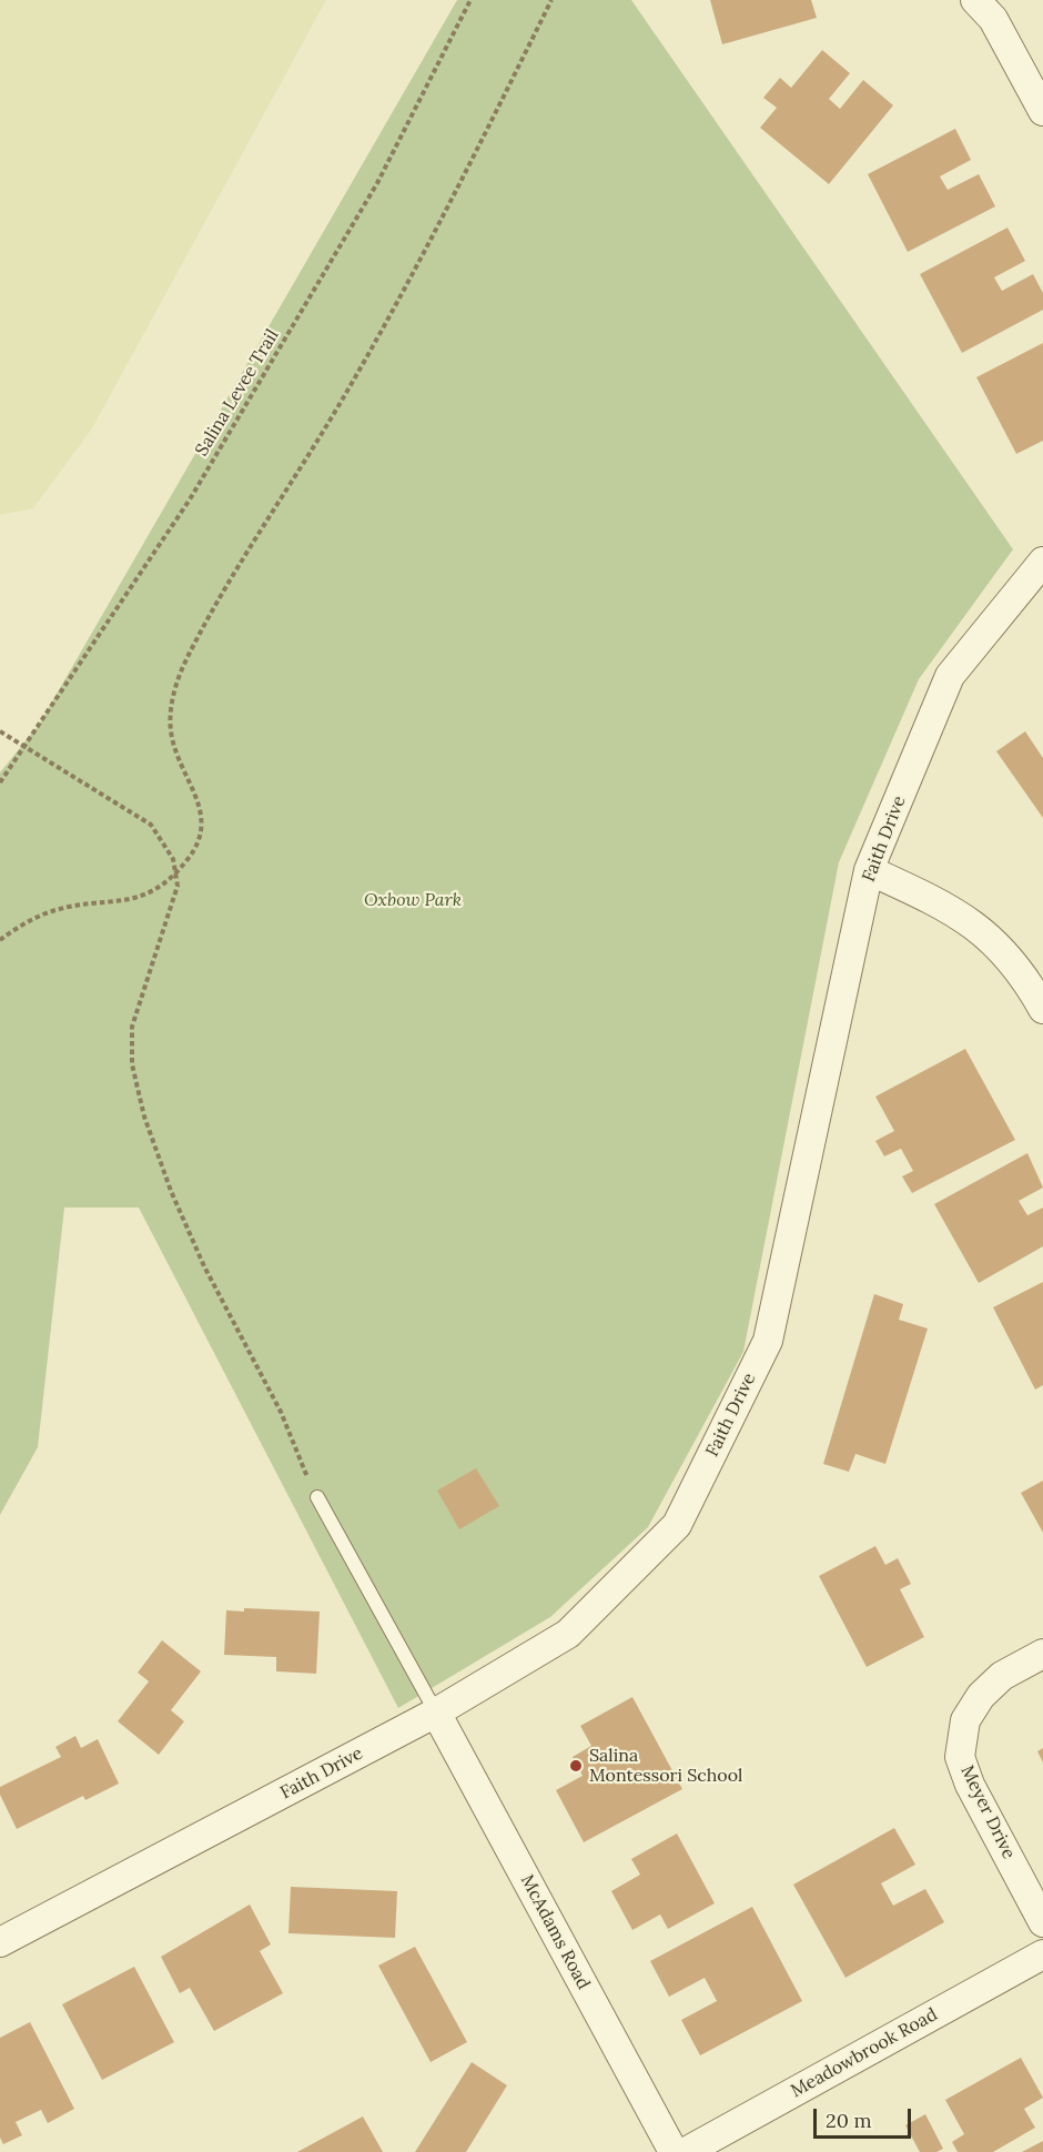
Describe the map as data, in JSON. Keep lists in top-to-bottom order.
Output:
{
  "streets": {
    "street": [
      "Faith Drive",
      "Meyer Drive",
      "McAdams Road",
      "Meadowbrook Road"
    ],
    "path": ["Salina Levee Trail"]
  },
  "crossings": [
    ["Faith Drive", "McAdams Road"]
  ],
  "parks": ["Oxbow Park"],
  "places": ["Salina Montessori School"],
  "scale_bar": "20 m"
}
